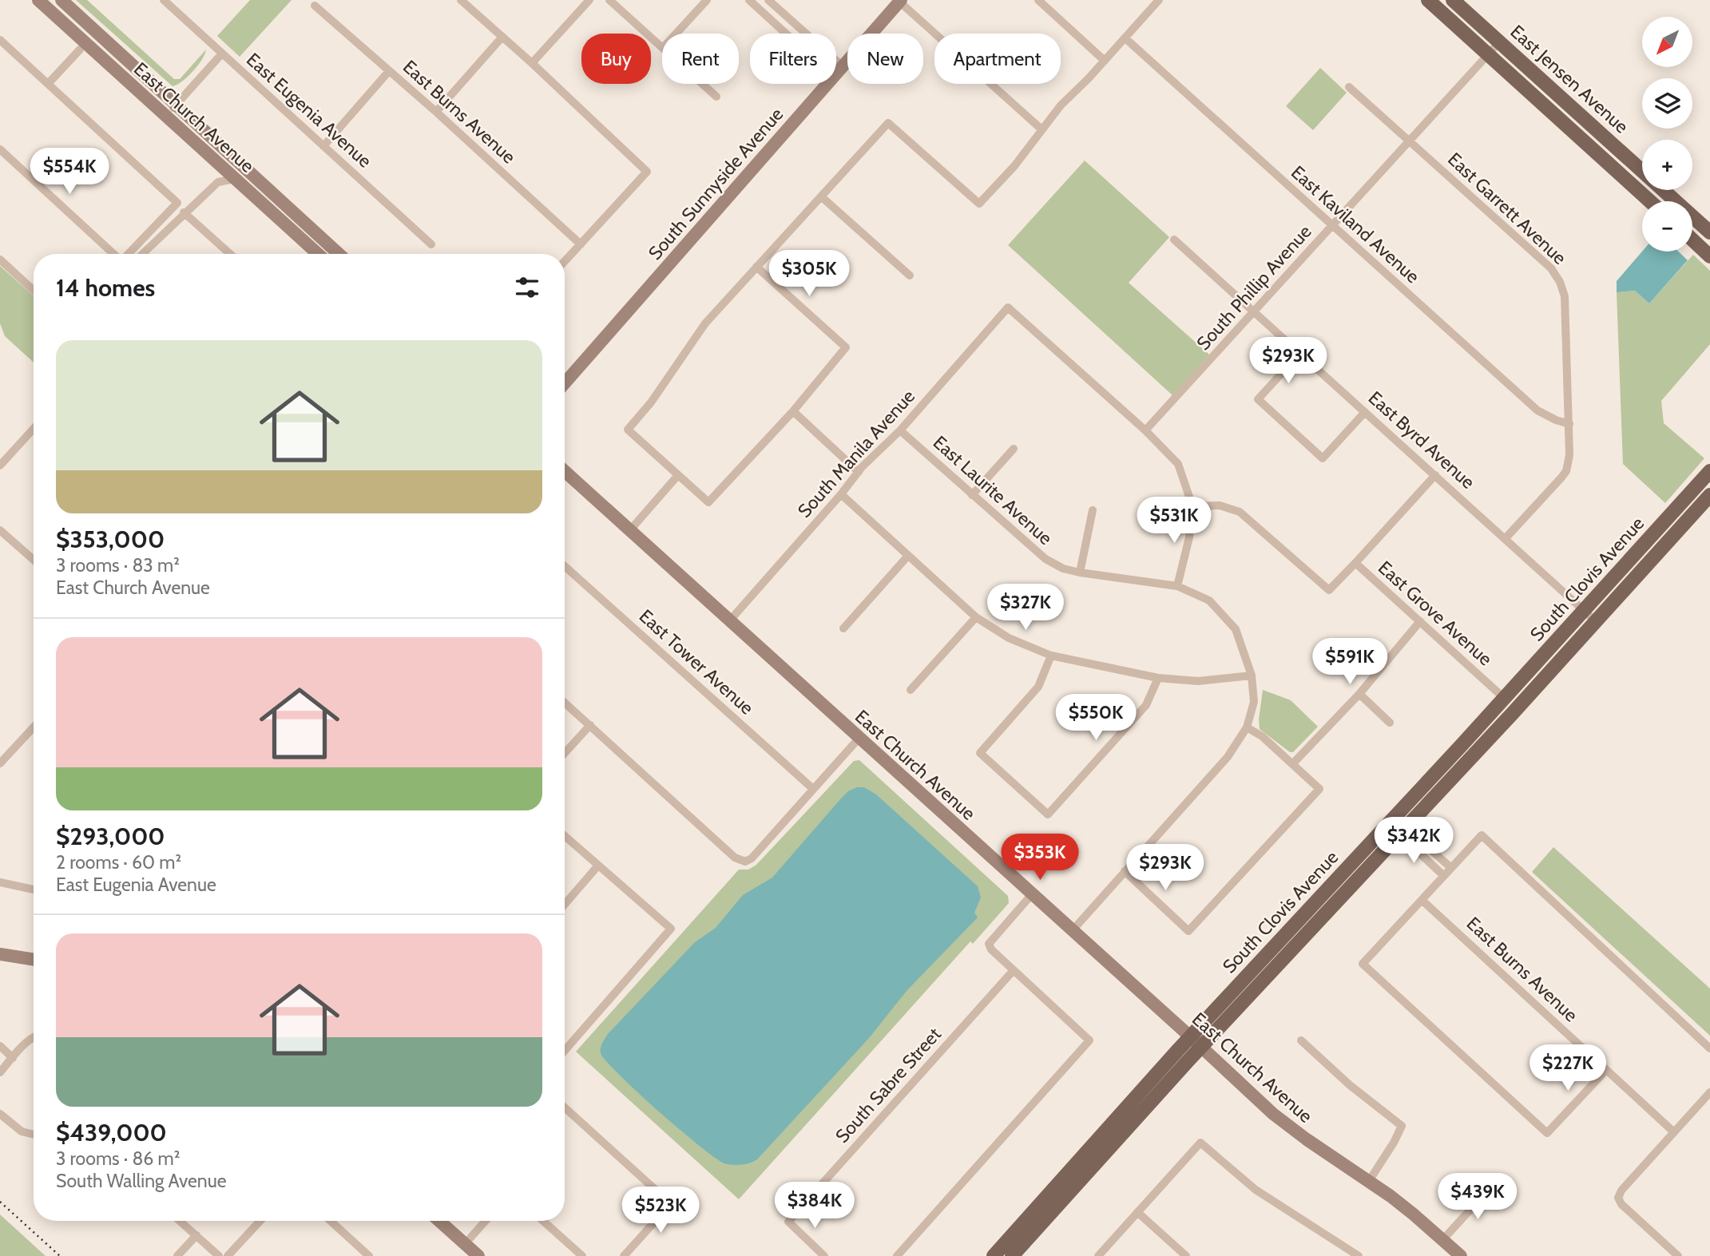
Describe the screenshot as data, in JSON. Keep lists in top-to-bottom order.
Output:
{
  "streets": {
    "main road": ["East Jensen Avenue", "South Clovis Avenue"],
    "street": [
      "East Eugenia Avenue",
      "East Burns Avenue",
      "East Church Avenue",
      "South Sunnyside Avenue",
      "East Garrett Avenue",
      "East Kaviland Avenue",
      "South Phillip Avenue",
      "East Byrd Avenue",
      "South Manila Avenue",
      "East Laurite Avenue",
      "East Grove Avenue",
      "East Tower Avenue",
      "South Sabre Street"
    ]
  },
  "crossings": [
    ["East Jensen Avenue", "South Phillip Avenue"],
    ["East Church Avenue", "South Manila Avenue"],
    ["East Church Avenue", "East Laurite Avenue"],
    ["East Church Avenue", "South Clovis Avenue"],
    ["East Garrett Avenue", "East Kaviland Avenue"],
    ["East Garrett Avenue", "South Phillip Avenue"],
    ["East Garrett Avenue", "East Byrd Avenue"],
    ["East Kaviland Avenue", "South Phillip Avenue"],
    ["South Phillip Avenue", "East Byrd Avenue"],
    ["South Phillip Avenue", "South Manila Avenue"],
    ["East Byrd Avenue", "South Clovis Avenue"],
    ["South Manila Avenue", "East Laurite Avenue"],
    ["South Clovis Avenue", "East Grove Avenue"]
  ],
  "north": "bottom left",
  "page": {
    "map_buttons": ["+", "−"],
    "chip": [
      "Buy",
      "Rent",
      "Filters",
      "New",
      "Apartment"
    ],
    "price": [
      "$554K",
      "$305K",
      "$293K",
      "$531K",
      "$327K",
      "$591K",
      "$550K",
      "$342K",
      "$353K",
      "$293K",
      "$227K",
      "$439K",
      "$384K",
      "$523K"
    ],
    "heading": "14 homes",
    "list": [
      {
        "name": "$353,000",
        "note": "3 rooms · 83 m² · East Church Avenue"
      },
      {
        "name": "$293,000",
        "note": "2 rooms · 60 m² · East Eugenia Avenue"
      },
      {
        "name": "$439,000",
        "note": "3 rooms · 86 m² · South Walling Avenue"
      }
    ]
  }
}
